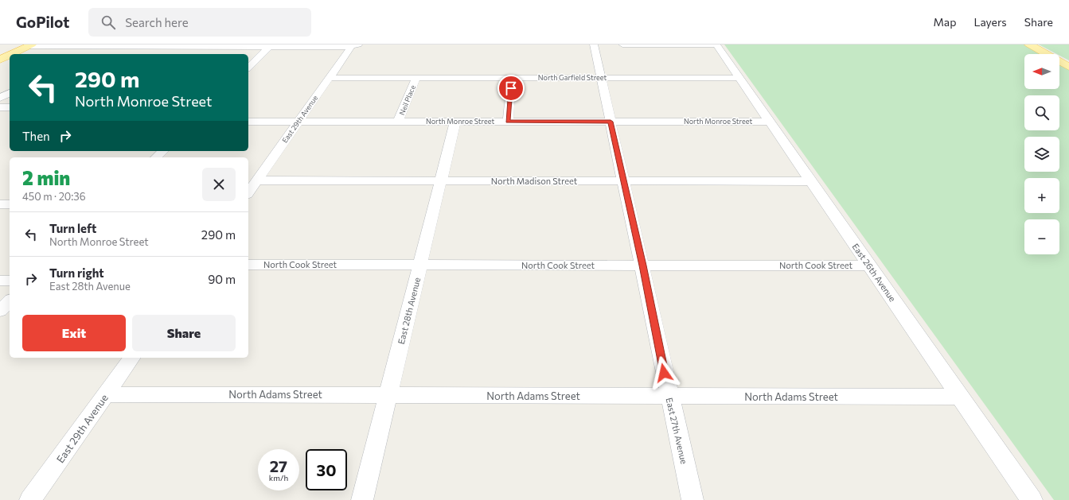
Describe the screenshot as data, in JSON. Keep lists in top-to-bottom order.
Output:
{
  "streets": {
    "street": [
      "North Garfield Street",
      "Neil Place",
      "East 29th Avenue",
      "North Monroe Street",
      "North Madison Street",
      "North Cook Street",
      "East 26th Avenue",
      "East 28th Avenue",
      "North Adams Street",
      "East 27th Avenue"
    ]
  },
  "crossings": [
    ["North Garfield Street", "Neil Place"],
    ["North Garfield Street", "East 29th Avenue"],
    ["North Garfield Street", "East 26th Avenue"],
    ["North Garfield Street", "East 27th Avenue"],
    ["Neil Place", "North Monroe Street"],
    ["East 29th Avenue", "North Monroe Street"],
    ["East 29th Avenue", "North Madison Street"],
    ["East 29th Avenue", "North Adams Street"],
    ["North Monroe Street", "East 26th Avenue"],
    ["North Monroe Street", "East 28th Avenue"],
    ["North Monroe Street", "East 27th Avenue"],
    ["North Madison Street", "East 26th Avenue"],
    ["North Madison Street", "East 28th Avenue"],
    ["North Madison Street", "East 27th Avenue"],
    ["North Cook Street", "East 26th Avenue"],
    ["North Cook Street", "East 28th Avenue"],
    ["North Cook Street", "East 27th Avenue"],
    ["East 26th Avenue", "North Adams Street"],
    ["East 28th Avenue", "North Adams Street"],
    ["North Adams Street", "East 27th Avenue"]
  ],
  "north": "left",
  "page": {
    "header": "GoPilot",
    "search": "Search here",
    "nav": ["Map", "Layers", "Share"],
    "map_buttons": ["+", "−"],
    "turn": ["290 m", "North Monroe Street"],
    "then": "Then",
    "heading": ["2 min", "450 m · 20:36"],
    "list": [
      {
        "name": "Turn left",
        "note": "North Monroe Street",
        "value": "290 m"
      },
      {
        "name": "Turn right",
        "note": "East 28th Avenue",
        "value": "90 m"
      }
    ],
    "buttons": ["Exit", "Share"],
    "speed": "27 km/h",
    "limit": "30"
  }
}
